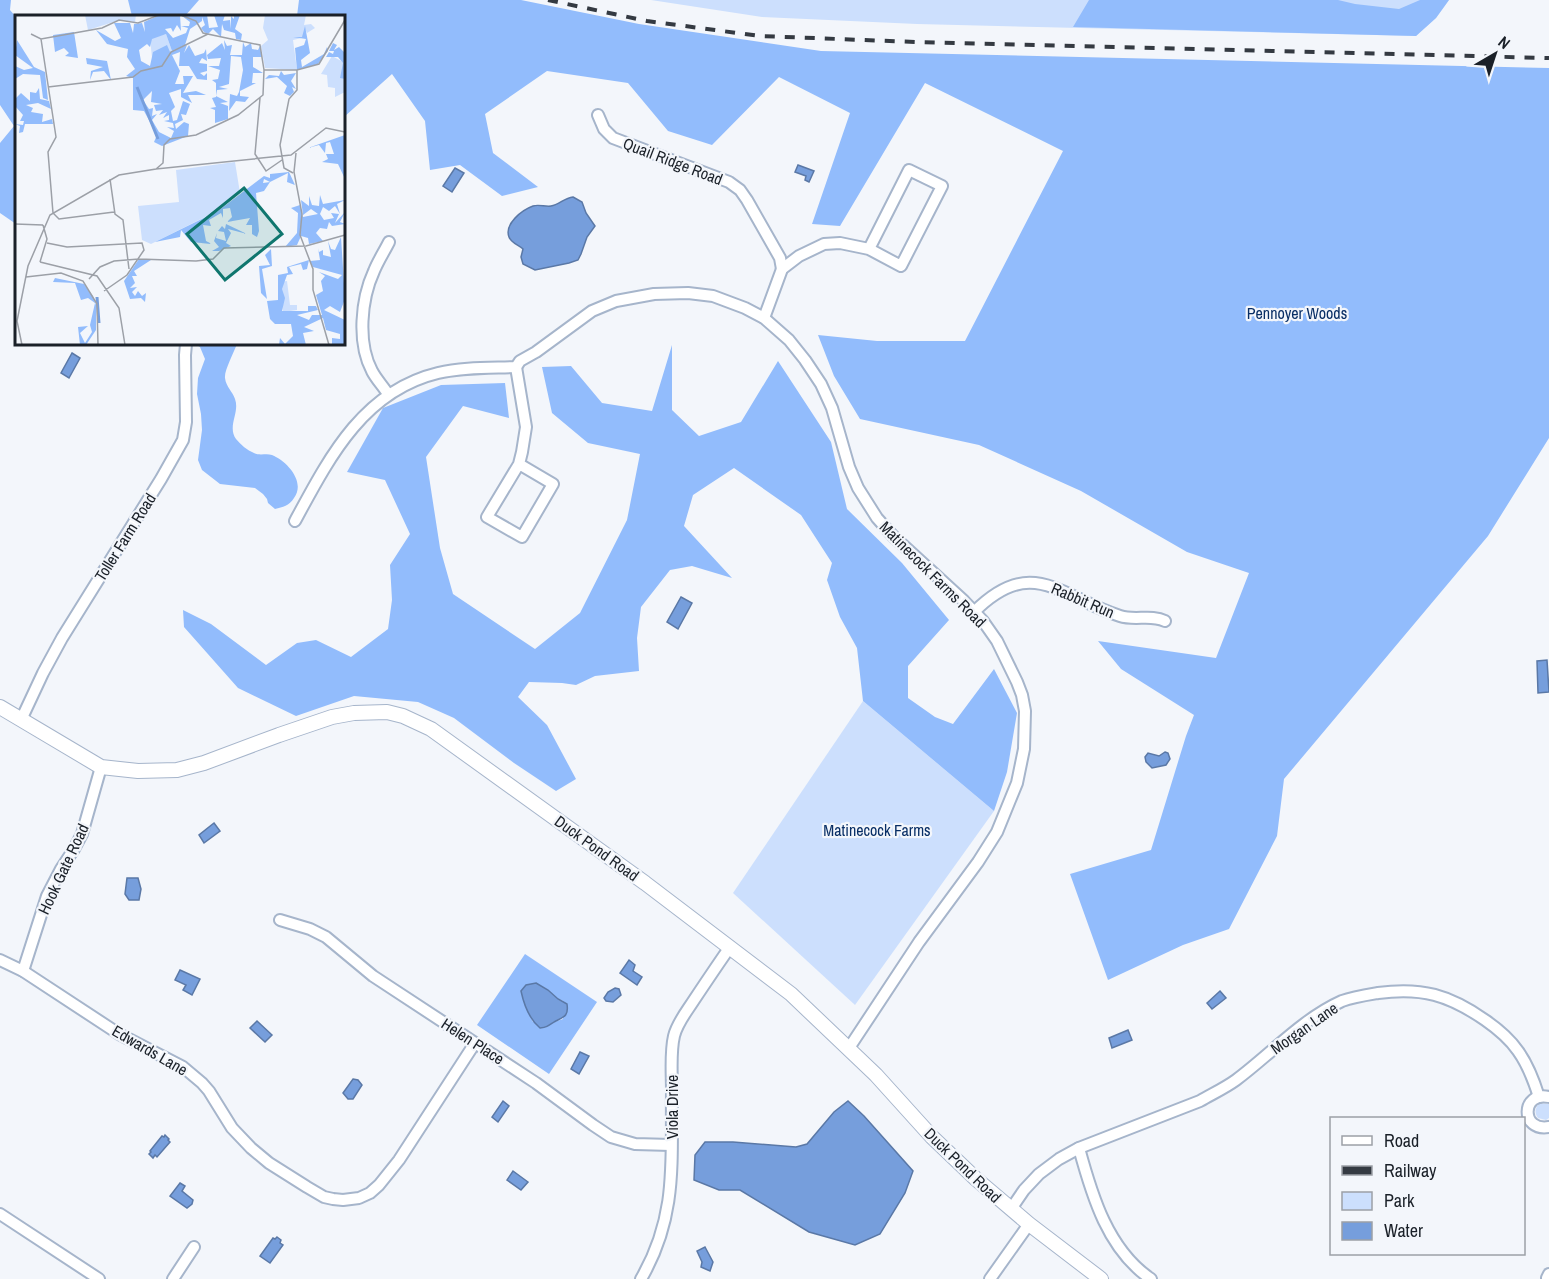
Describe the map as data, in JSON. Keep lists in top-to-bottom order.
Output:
{
  "streets": {
    "street": [
      "Quail Ridge Road",
      "Toller Farm Road",
      "Matinecock Farms Road",
      "Rabbit Run",
      "Duck Pond Road",
      "Hook Gate Road",
      "Morgan Lane",
      "Helen Place",
      "Edwards Lane",
      "Viola Drive"
    ]
  },
  "crossings": [
    ["Toller Farm Road", "Duck Pond Road"],
    ["Matinecock Farms Road", "Rabbit Run"],
    ["Matinecock Farms Road", "Duck Pond Road"],
    ["Duck Pond Road", "Hook Gate Road"],
    ["Duck Pond Road", "Morgan Lane"],
    ["Duck Pond Road", "Viola Drive"],
    ["Hook Gate Road", "Edwards Lane"],
    ["Helen Place", "Edwards Lane"],
    ["Helen Place", "Viola Drive"]
  ],
  "parks": ["Pennoyer Woods", "Matinecock Farms"],
  "legend": [
    "Road",
    "Railway",
    "Park",
    "Water"
  ],
  "north": "top right"
}
